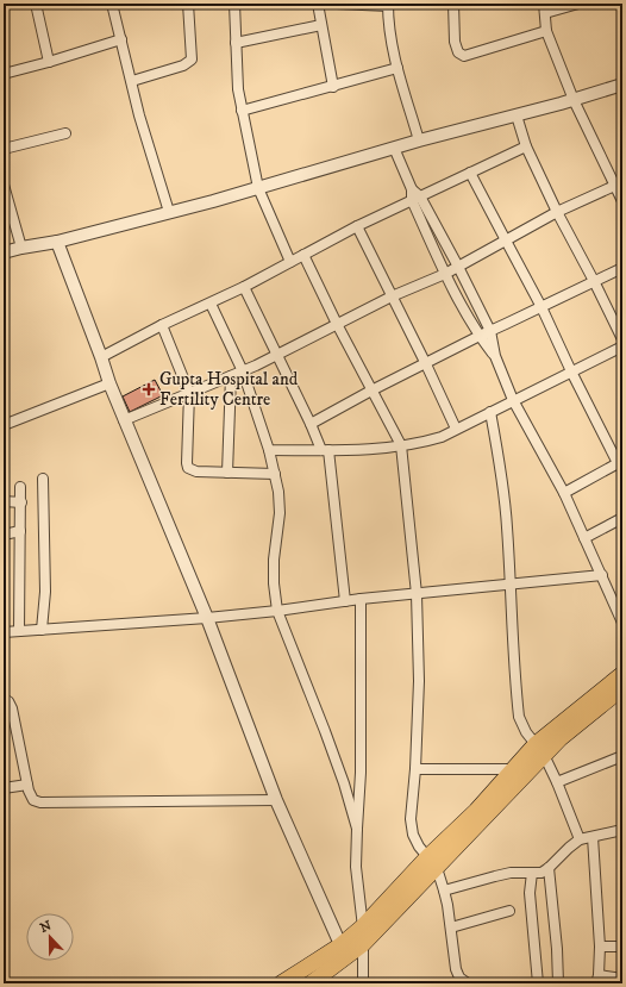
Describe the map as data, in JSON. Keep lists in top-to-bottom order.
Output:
{
  "places": {
    "health": ["Gupta Hospital and Fertility Centre"]
  },
  "north": "top"
}
